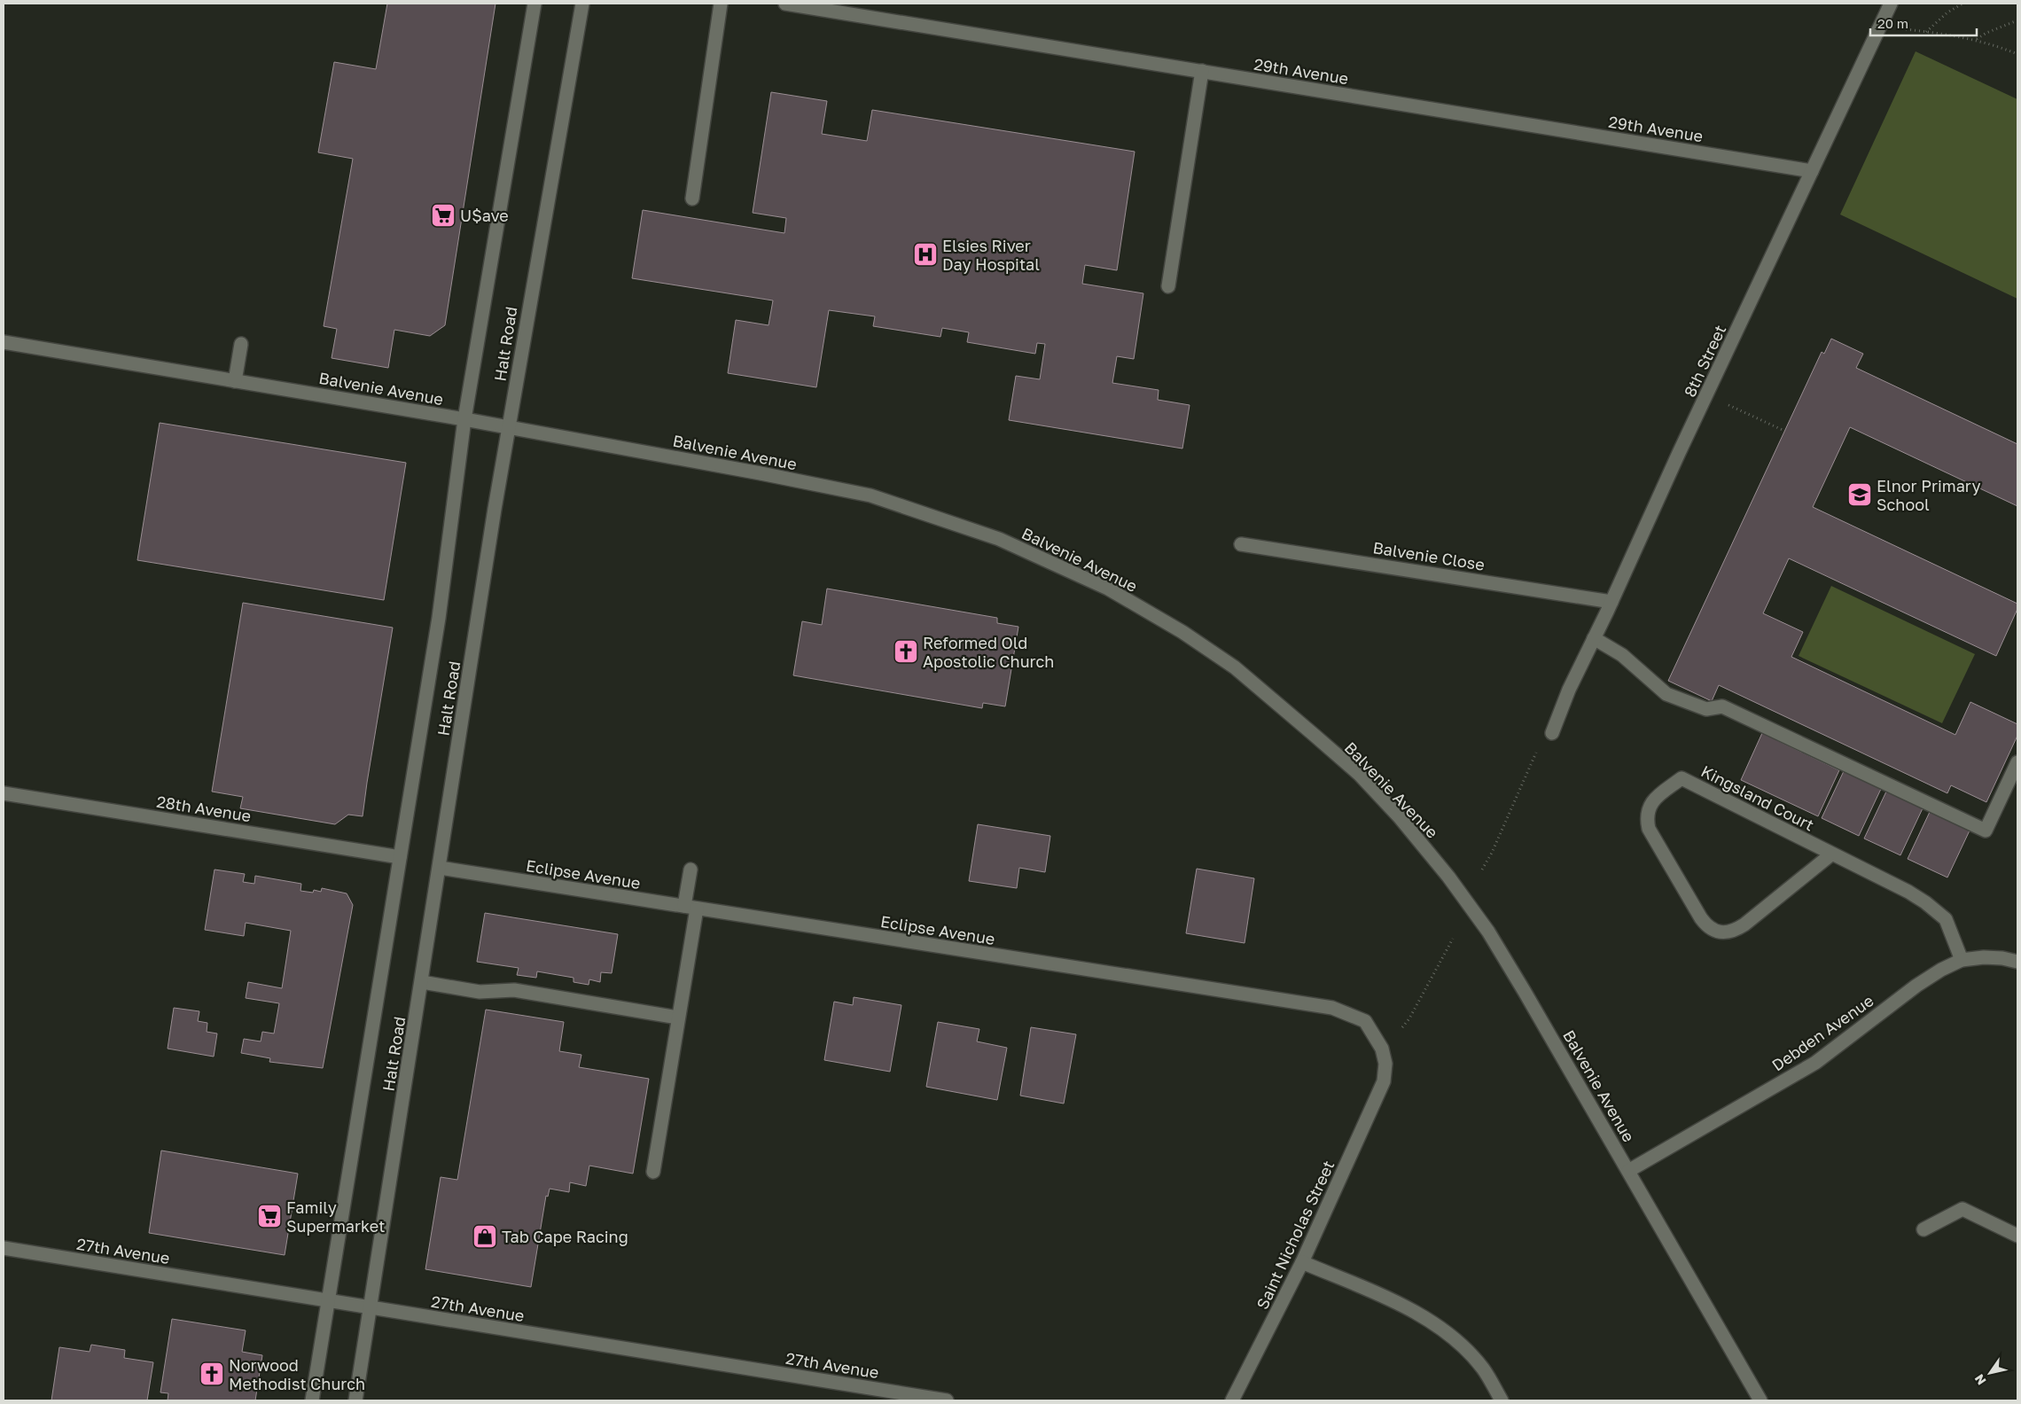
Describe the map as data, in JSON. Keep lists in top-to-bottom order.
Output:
{
  "streets": {
    "street": [
      "29th Avenue",
      "Halt Road",
      "8th Street",
      "Balvenie Avenue",
      "Balvenie Close",
      "Kingsland Court",
      "28th Avenue",
      "Eclipse Avenue",
      "Debden Avenue",
      "Saint Nicholas Street",
      "27th Avenue"
    ]
  },
  "crossings": [
    ["29th Avenue", "8th Street"],
    ["Halt Road", "Balvenie Avenue"],
    ["Halt Road", "28th Avenue"],
    ["Halt Road", "Eclipse Avenue"],
    ["Halt Road", "27th Avenue"],
    ["8th Street", "Balvenie Close"],
    ["Balvenie Avenue", "Debden Avenue"],
    ["Kingsland Court", "Debden Avenue"],
    ["Eclipse Avenue", "Saint Nicholas Street"]
  ],
  "places": {
    "supermarket": ["U$ave", "Family Supermarket"],
    "hospital": ["Elsies River Day Hospital"],
    "school or university": ["Elnor Primary School"],
    "church": ["Reformed Old Apostolic Church", "Norwood Methodist Church"],
    "shop": ["Tab Cape Racing"]
  },
  "scale_bar": "20 m",
  "north": "bottom left"
}
